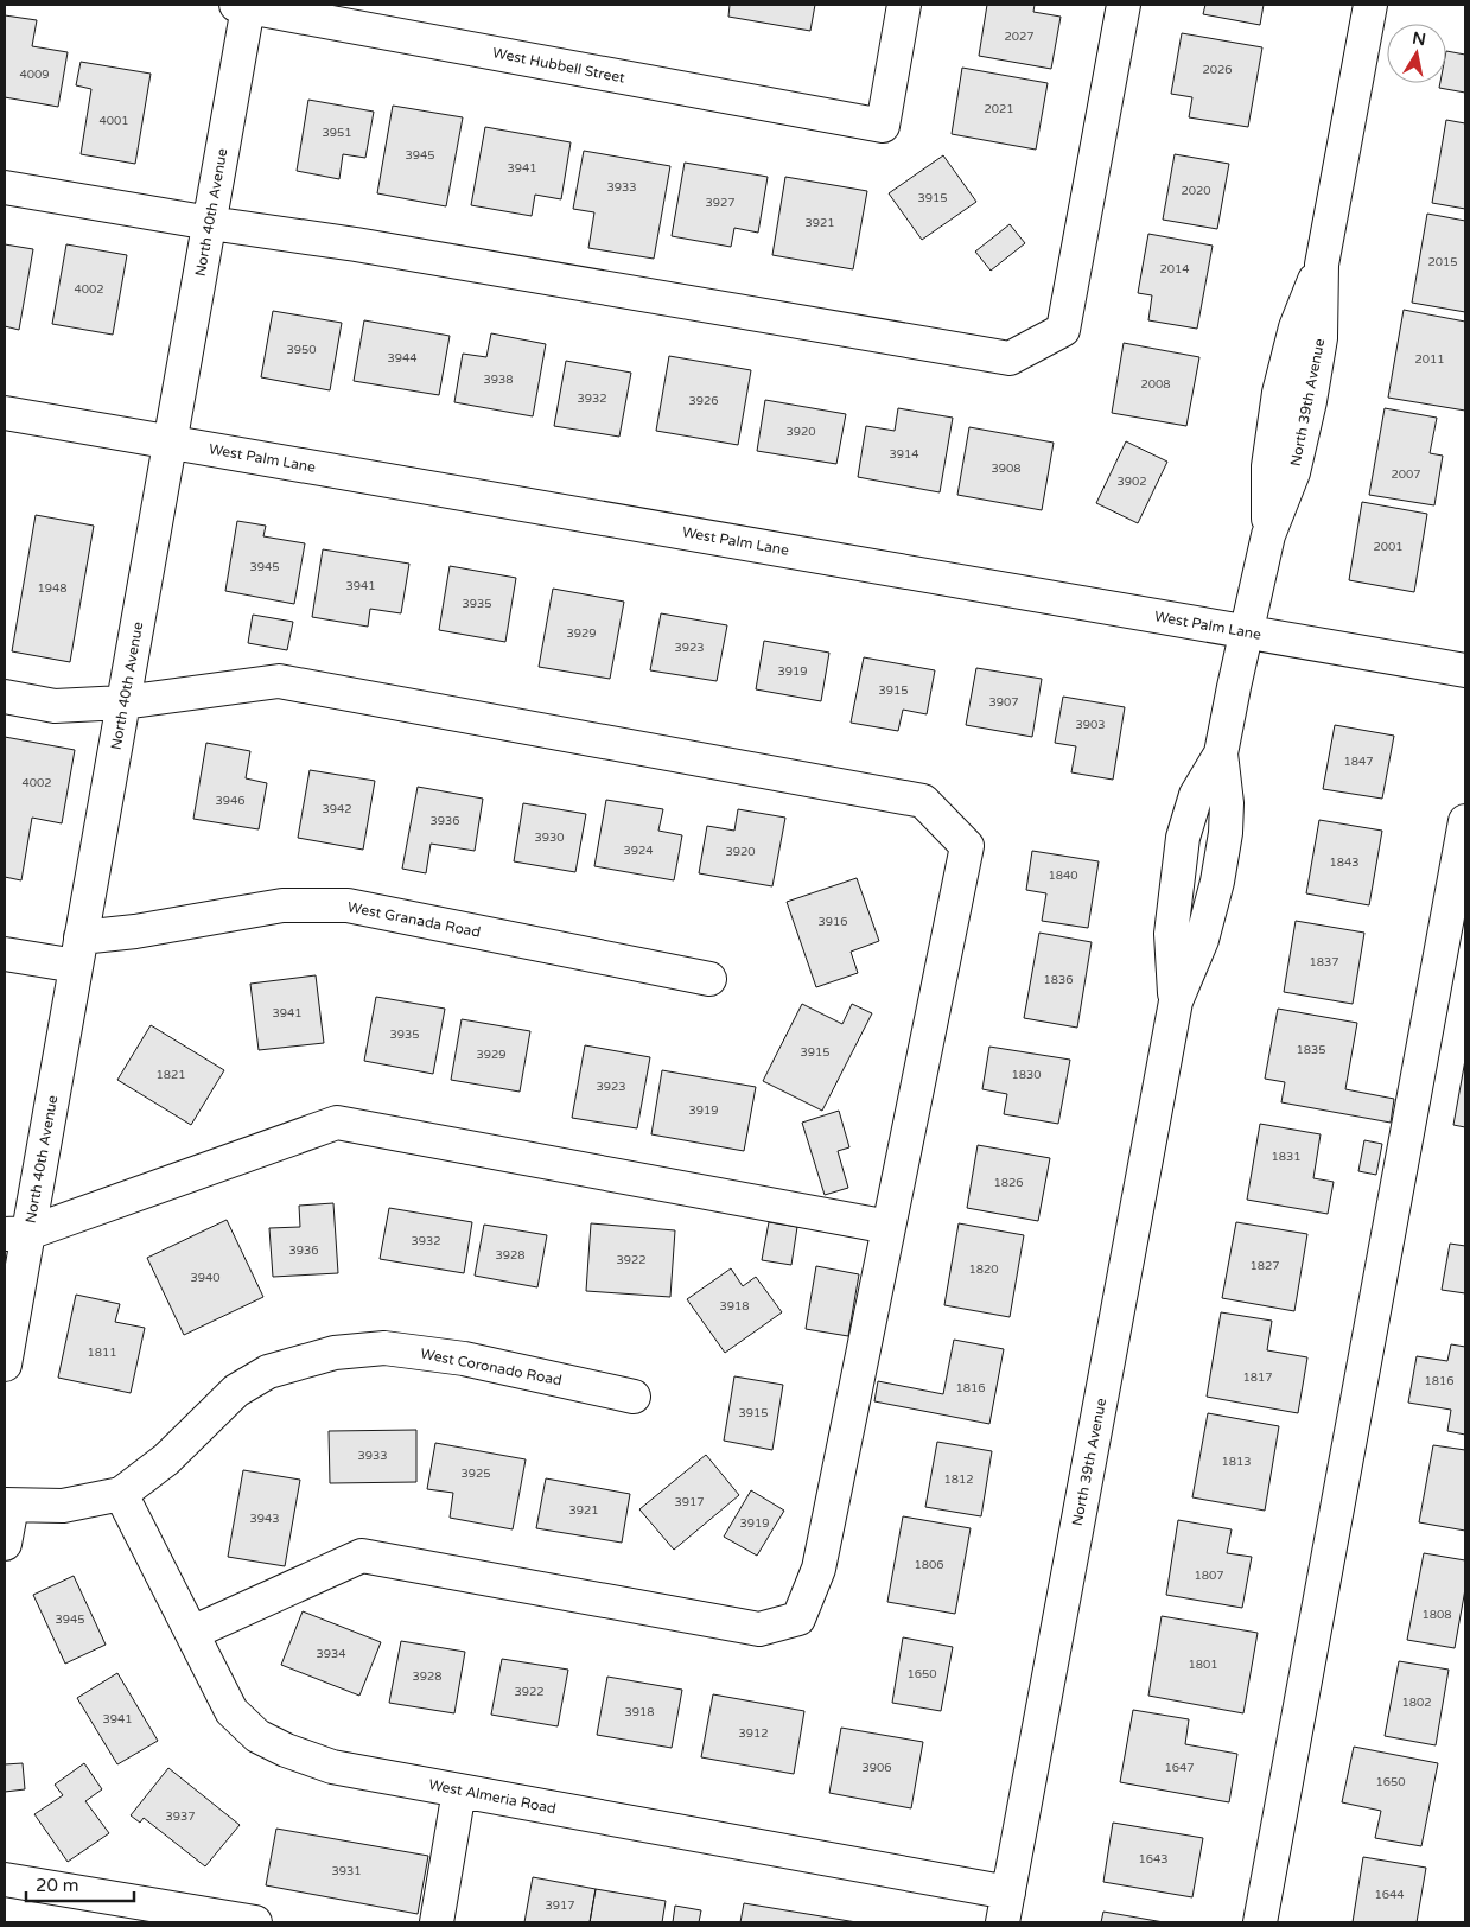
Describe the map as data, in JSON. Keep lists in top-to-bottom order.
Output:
{
  "streets": {
    "street": [
      "West Hubbell Street",
      "North 40th Avenue",
      "North 39th Avenue",
      "West Palm Lane",
      "West Granada Road",
      "West Coronado Road",
      "West Almeria Road"
    ]
  },
  "crossings": [
    ["West Hubbell Street", "North 40th Avenue"],
    ["North 40th Avenue", "West Palm Lane"],
    ["North 40th Avenue", "West Granada Road"],
    ["North 39th Avenue", "West Palm Lane"],
    ["North 39th Avenue", "West Almeria Road"],
    ["West Coronado Road", "West Almeria Road"]
  ],
  "house_numbers": [
    "2027",
    "2026",
    "4009",
    "2021",
    "4001",
    "3951",
    "3945",
    "3941",
    "3933",
    "2020",
    "3915",
    "3927",
    "3921",
    "2015",
    "2014",
    "4002",
    "3950",
    "3944",
    "2011",
    "3938",
    "2008",
    "3932",
    "3926",
    "3920",
    "3914",
    "3908",
    "2007",
    "3902",
    "2001",
    "3945",
    "3941",
    "1948",
    "3935",
    "3929",
    "3923",
    "3919",
    "3915",
    "3907",
    "3903",
    "1847",
    "4002",
    "3946",
    "3942",
    "3936",
    "3930",
    "3924",
    "3920",
    "1843",
    "1840",
    "3916",
    "1837",
    "1836",
    "3941",
    "3935",
    "1835",
    "3915",
    "3929",
    "1821",
    "1830",
    "3923",
    "3919",
    "1831",
    "1826",
    "3932",
    "3936",
    "3928",
    "3922",
    "1827",
    "1820",
    "3940",
    "3918",
    "1811",
    "1817",
    "1816",
    "1816",
    "3915",
    "3933",
    "1813",
    "3925",
    "1812",
    "3917",
    "3921",
    "3943",
    "3919",
    "1806",
    "1807",
    "1808",
    "3945",
    "3934",
    "1801",
    "1650",
    "3928",
    "3922",
    "1802",
    "3918",
    "3941",
    "3912",
    "3906",
    "1647",
    "1650",
    "3937",
    "1643",
    "3931",
    "1644",
    "3917"
  ],
  "scale_bar": "20 m",
  "north": "top"
}
